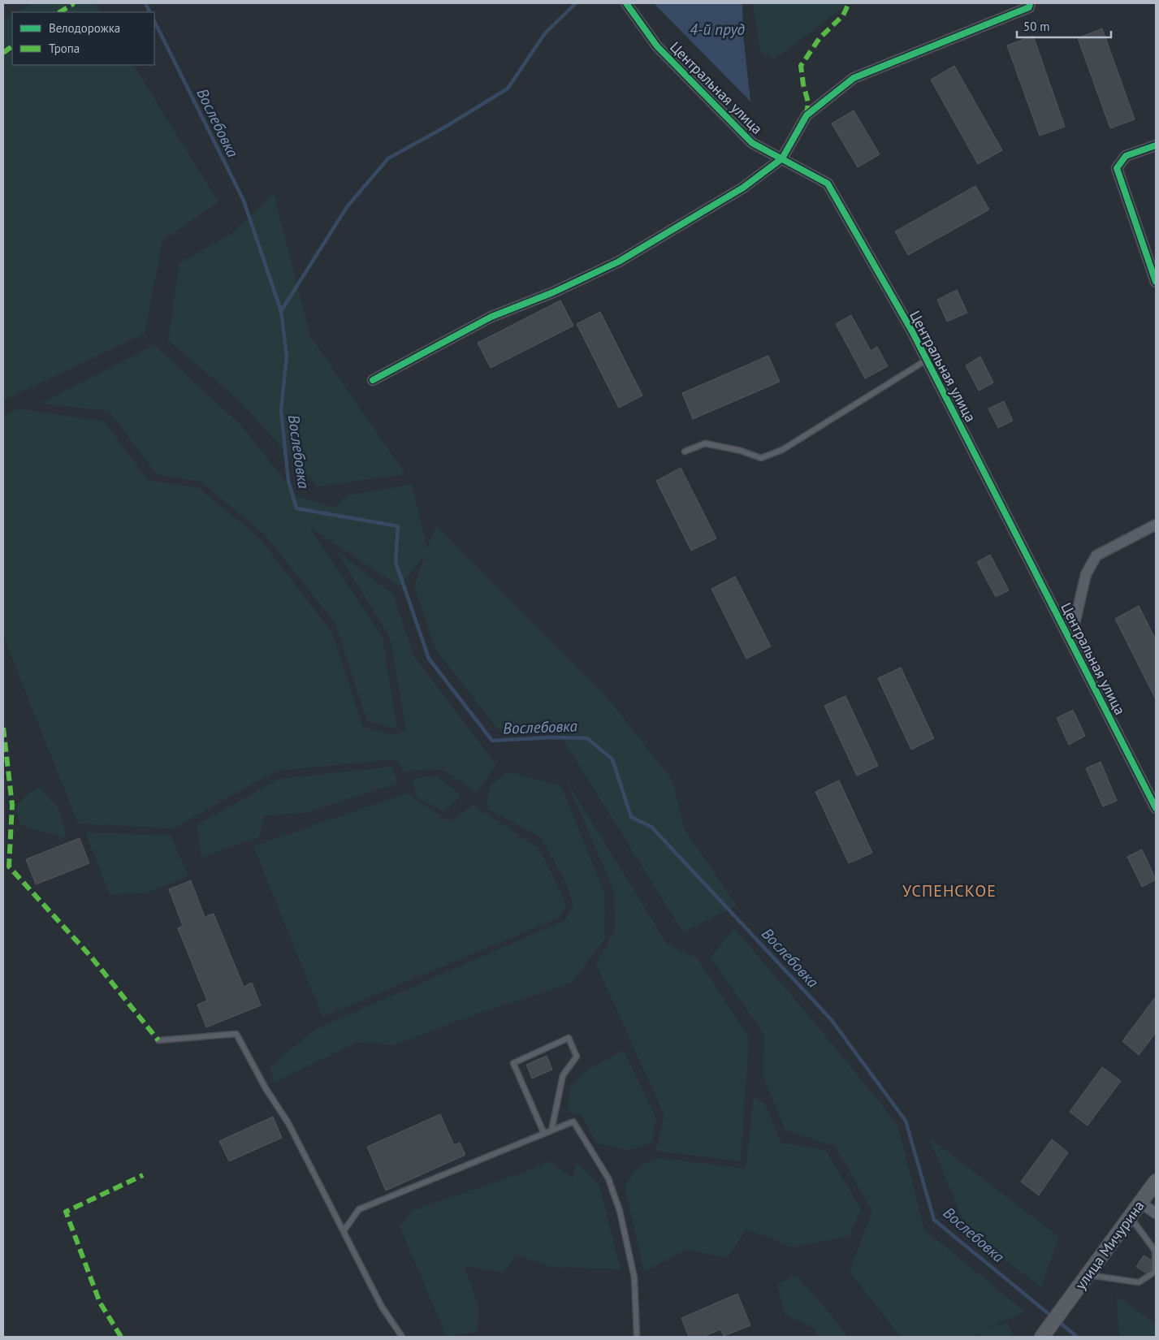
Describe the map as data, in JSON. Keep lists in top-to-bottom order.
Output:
{
  "streets": {
    "main road": ["улица Мичурина"],
    "street": ["Центральная улица"]
  },
  "districts": ["УСПЕНСКОЕ"],
  "water": ["4-й пруд", "Вослебовка"],
  "legend": ["Велодорожка", "Тропа"],
  "scale_bar": "50 m"
}
